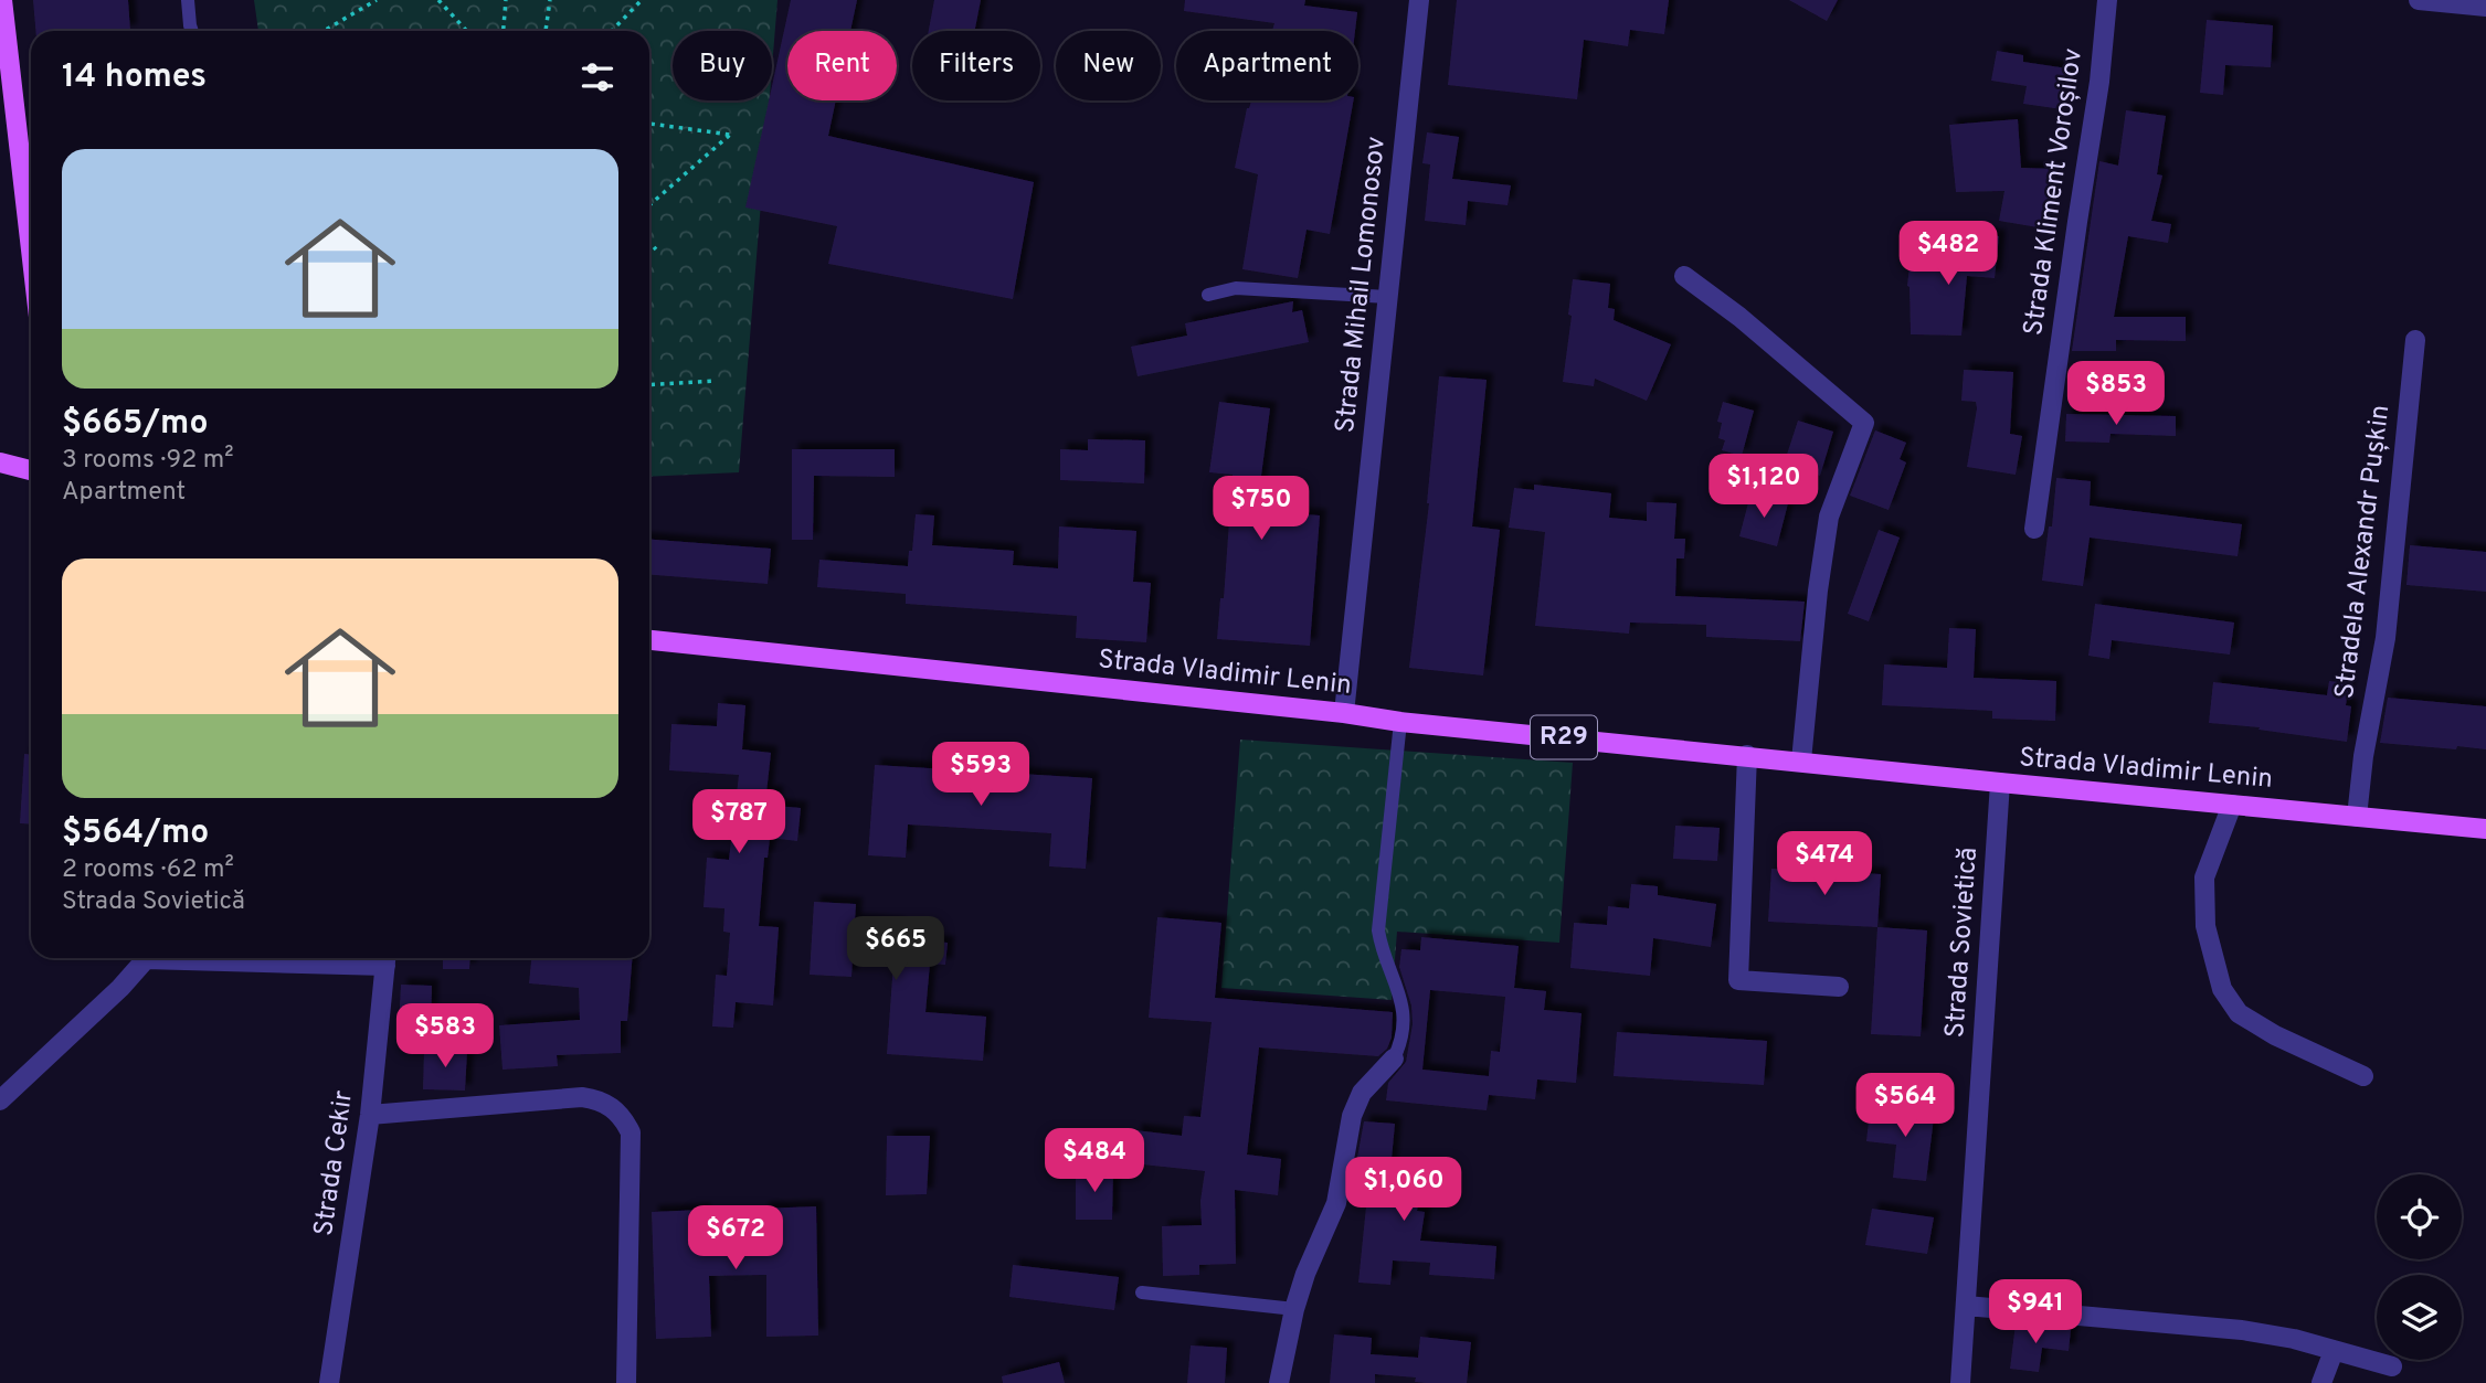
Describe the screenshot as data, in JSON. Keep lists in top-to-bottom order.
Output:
{
  "streets": {
    "main road": ["Strada Vladimir Lenin", "R29"],
    "street": [
      "Strada Kliment Voroșilov",
      "Strada Mihail Lomonosov",
      "Stradela Alexandr Pușkin",
      "Strada Sovietică",
      "Strada Cekir"
    ]
  },
  "crossings": [
    ["Strada Mihail Lomonosov", "Strada Vladimir Lenin"],
    ["Stradela Alexandr Pușkin", "Strada Vladimir Lenin"],
    ["Strada Vladimir Lenin", "Strada Sovietică"]
  ],
  "page": {
    "chip": [
      "Buy",
      "Rent",
      "Filters",
      "New",
      "Apartment"
    ],
    "heading": "14 homes",
    "list": [
      {
        "name": "$665/mo",
        "note": "3 rooms · 92 m² · Apartment"
      },
      {
        "name": "$564/mo",
        "note": "2 rooms · 62 m² · Strada Sovietică"
      }
    ],
    "price": [
      "$482",
      "$853",
      "$1,120",
      "$750",
      "$593",
      "$787",
      "$474",
      "$665",
      "$583",
      "$564",
      "$484",
      "$1,060",
      "$672",
      "$941"
    ]
  }
}
